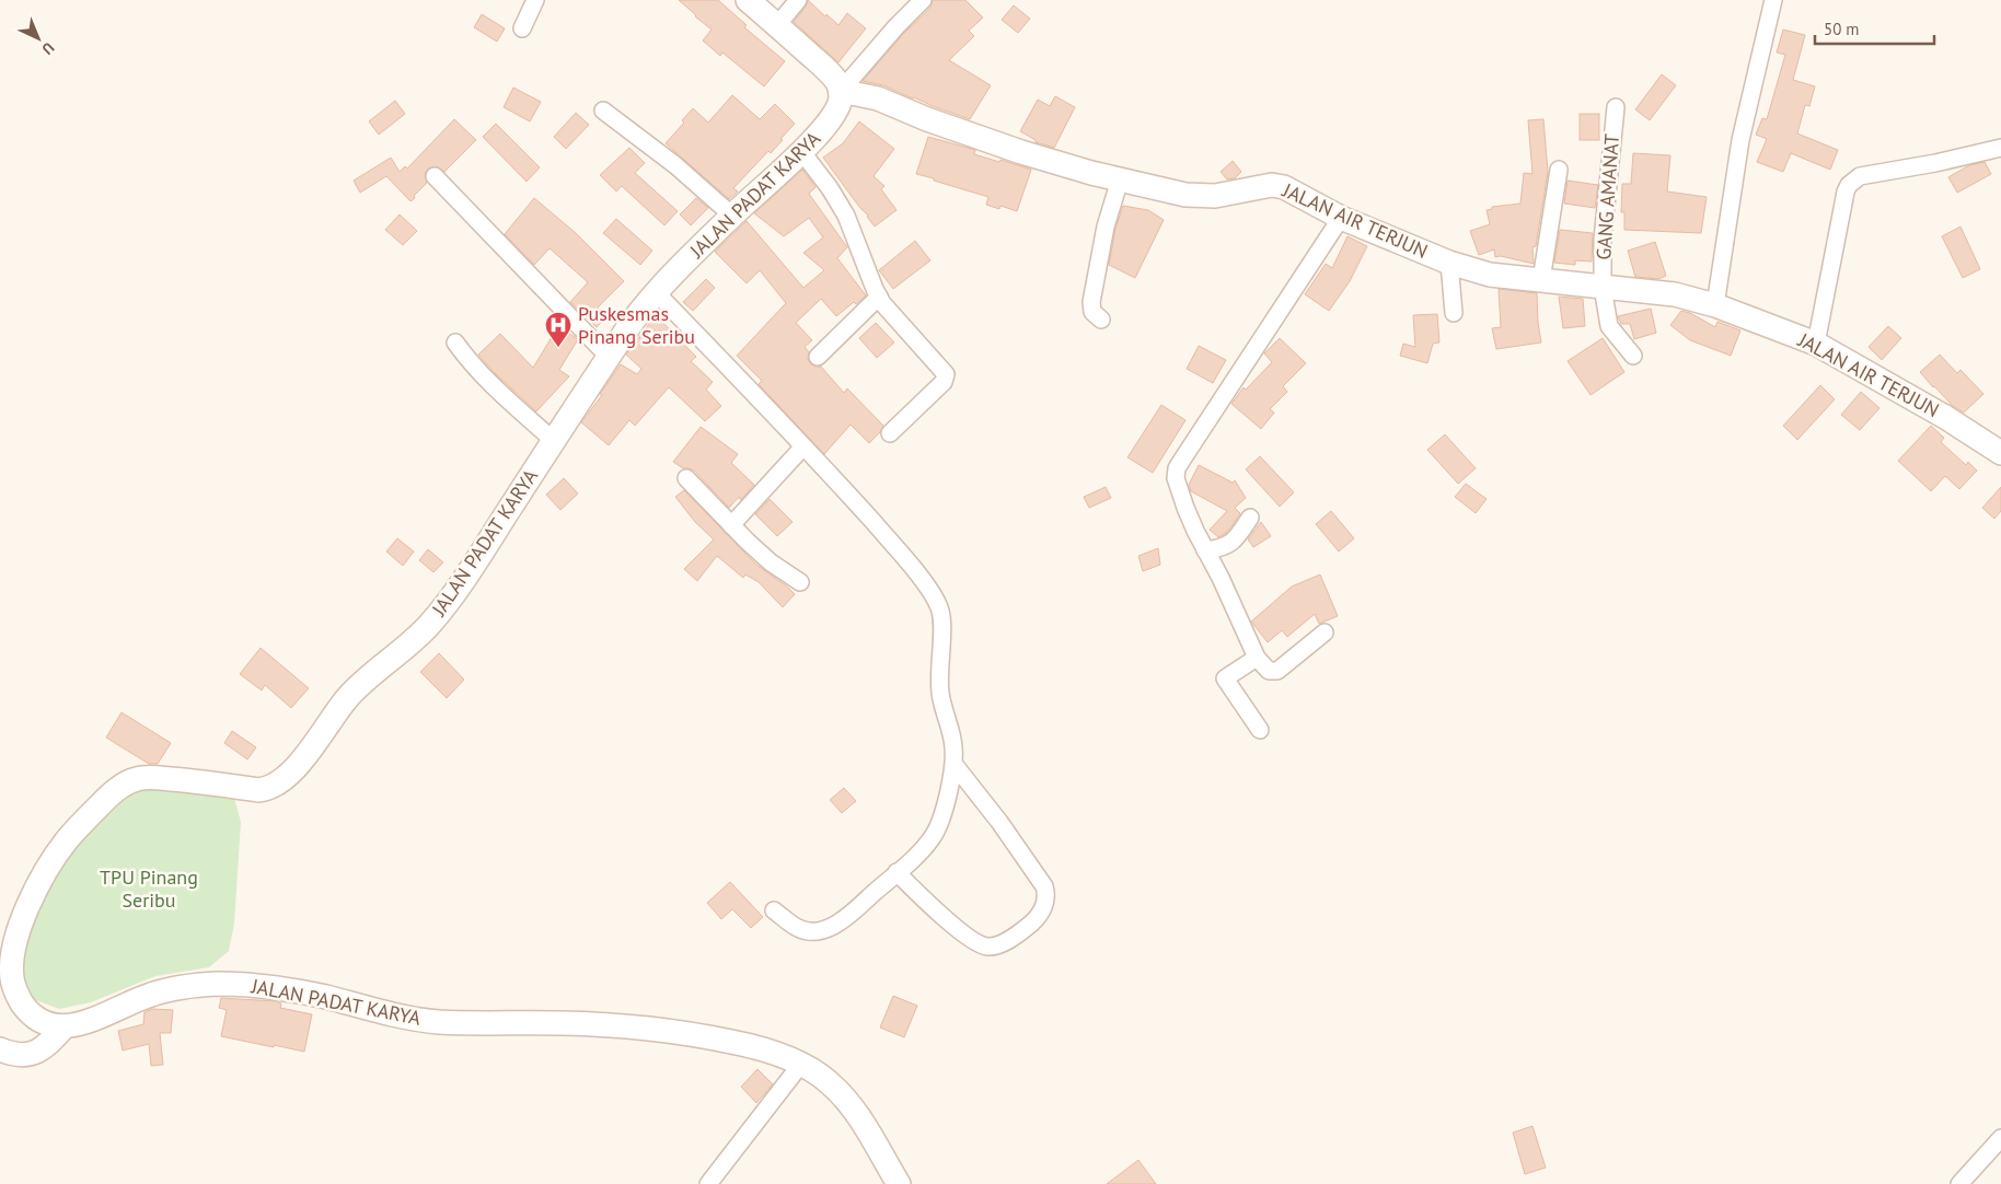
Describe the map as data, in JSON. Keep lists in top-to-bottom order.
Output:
{
  "streets": {
    "main road": ["JALAN PADAT KARYA", "JALAN AIR TERJUN"],
    "street": ["GANG AMANAT"]
  },
  "crossings": [
    ["JALAN PADAT KARYA", "JALAN AIR TERJUN"],
    ["GANG AMANAT", "JALAN AIR TERJUN"]
  ],
  "parks": ["TPU Pinang Seribu"],
  "places": {
    "hospital": ["Puskesmas Pinang Seribu"]
  },
  "scale_bar": "50 m",
  "north": "bottom right"
}
